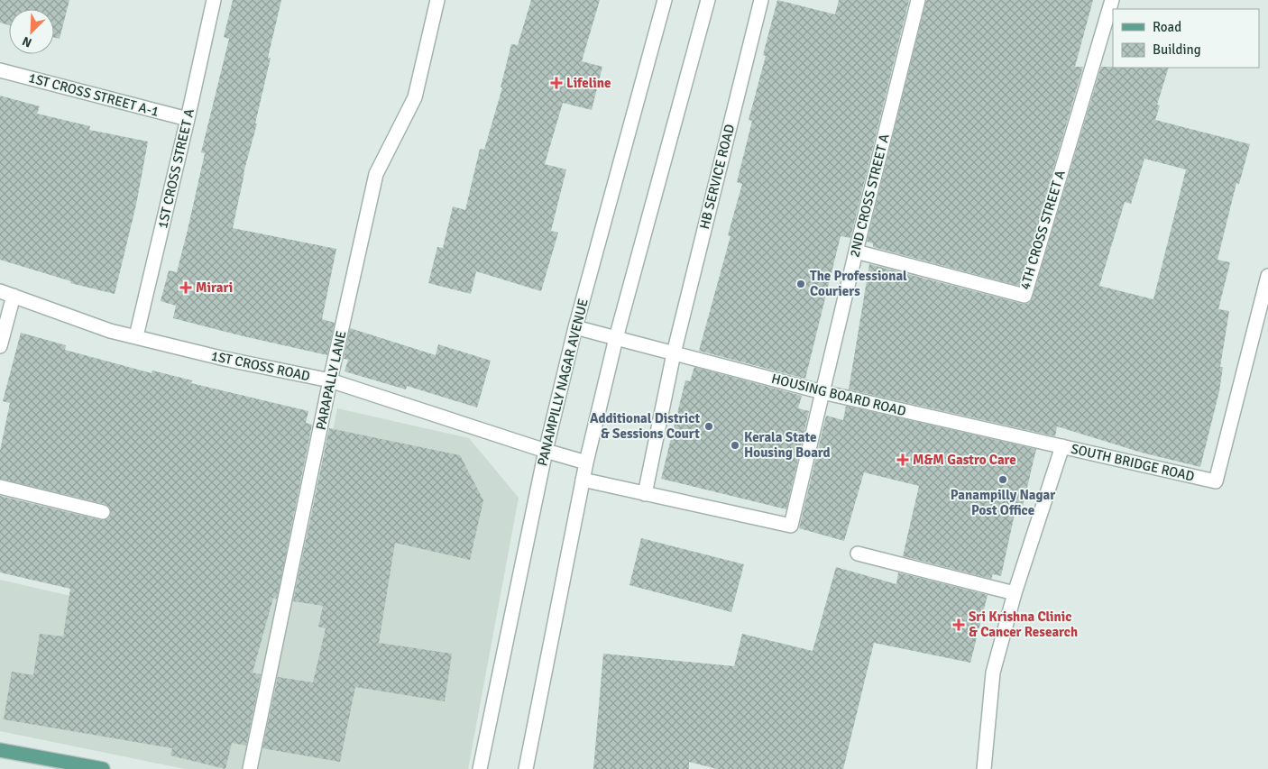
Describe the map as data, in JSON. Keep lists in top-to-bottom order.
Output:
{
  "streets": {
    "street": [
      "1ST CROSS STREET A-1",
      "1ST CROSS STREET A",
      "HB SERVICE ROAD",
      "2ND CROSS STREET A",
      "4TH CROSS STREET A",
      "1ST CROSS ROAD",
      "PARAPALLY LANE",
      "PANAMPILLY NAGAR AVENUE",
      "HOUSING BOARD ROAD",
      "SOUTH BRIDGE ROAD"
    ]
  },
  "crossings": [
    ["1ST CROSS STREET A-1", "1ST CROSS STREET A"],
    ["1ST CROSS STREET A", "1ST CROSS ROAD"],
    ["HB SERVICE ROAD", "2ND CROSS STREET A"],
    ["HB SERVICE ROAD", "HOUSING BOARD ROAD"],
    ["2ND CROSS STREET A", "4TH CROSS STREET A"],
    ["2ND CROSS STREET A", "HOUSING BOARD ROAD"],
    ["1ST CROSS ROAD", "PARAPALLY LANE"],
    ["1ST CROSS ROAD", "PANAMPILLY NAGAR AVENUE"],
    ["PANAMPILLY NAGAR AVENUE", "HOUSING BOARD ROAD"],
    ["HOUSING BOARD ROAD", "SOUTH BRIDGE ROAD"]
  ],
  "places": {
    "health": [
      "Lifeline",
      "Mirari",
      "M&M Gastro Care",
      "Sri Krishna Clinic & Cancer Research"
    ],
    "other": [
      "The Professional Couriers",
      "Additional District & Sessions Court",
      "Kerala State Housing Board",
      "Panampilly Nagar Post Office"
    ]
  },
  "legend": ["Road", "Building"],
  "north": "bottom left"
}
